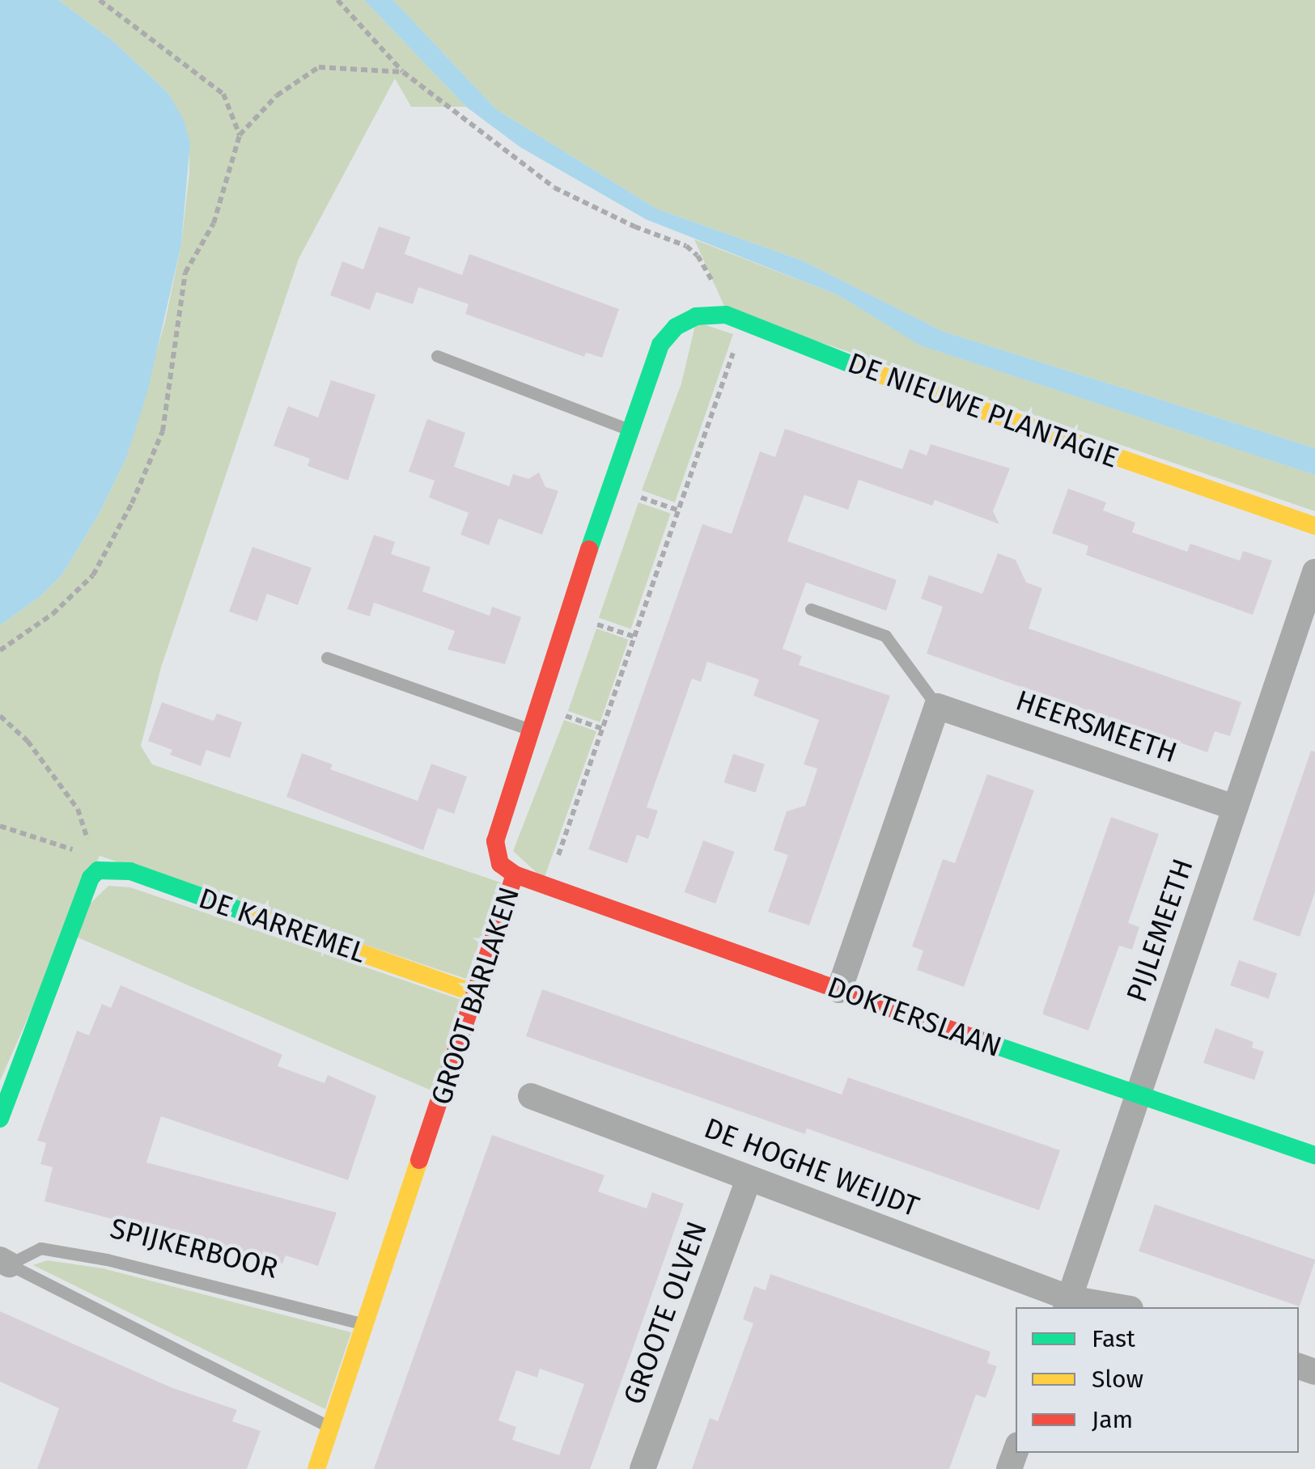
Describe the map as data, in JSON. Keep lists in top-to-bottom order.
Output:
{
  "streets": {
    "street": [
      "DE NIEUWE PLANTAGIE",
      "HEERSMEETH",
      "DE KARREMEL",
      "PIJLEMEETH",
      "GROOT BARLAKEN",
      "DOKTERSLAAN",
      "DE HOGHE WEIJDT",
      "GROOTE OLVEN"
    ],
    "lane": ["SPIJKERBOOR"]
  },
  "crossings": [
    ["DE NIEUWE PLANTAGIE", "GROOT BARLAKEN"],
    ["HEERSMEETH", "PIJLEMEETH"],
    ["DE KARREMEL", "GROOT BARLAKEN"],
    ["PIJLEMEETH", "DOKTERSLAAN"],
    ["PIJLEMEETH", "DE HOGHE WEIJDT"],
    ["GROOT BARLAKEN", "DOKTERSLAAN"],
    ["GROOT BARLAKEN", "SPIJKERBOOR"],
    ["DE HOGHE WEIJDT", "GROOTE OLVEN"]
  ],
  "legend": ["Fast", "Slow", "Jam"]
}
